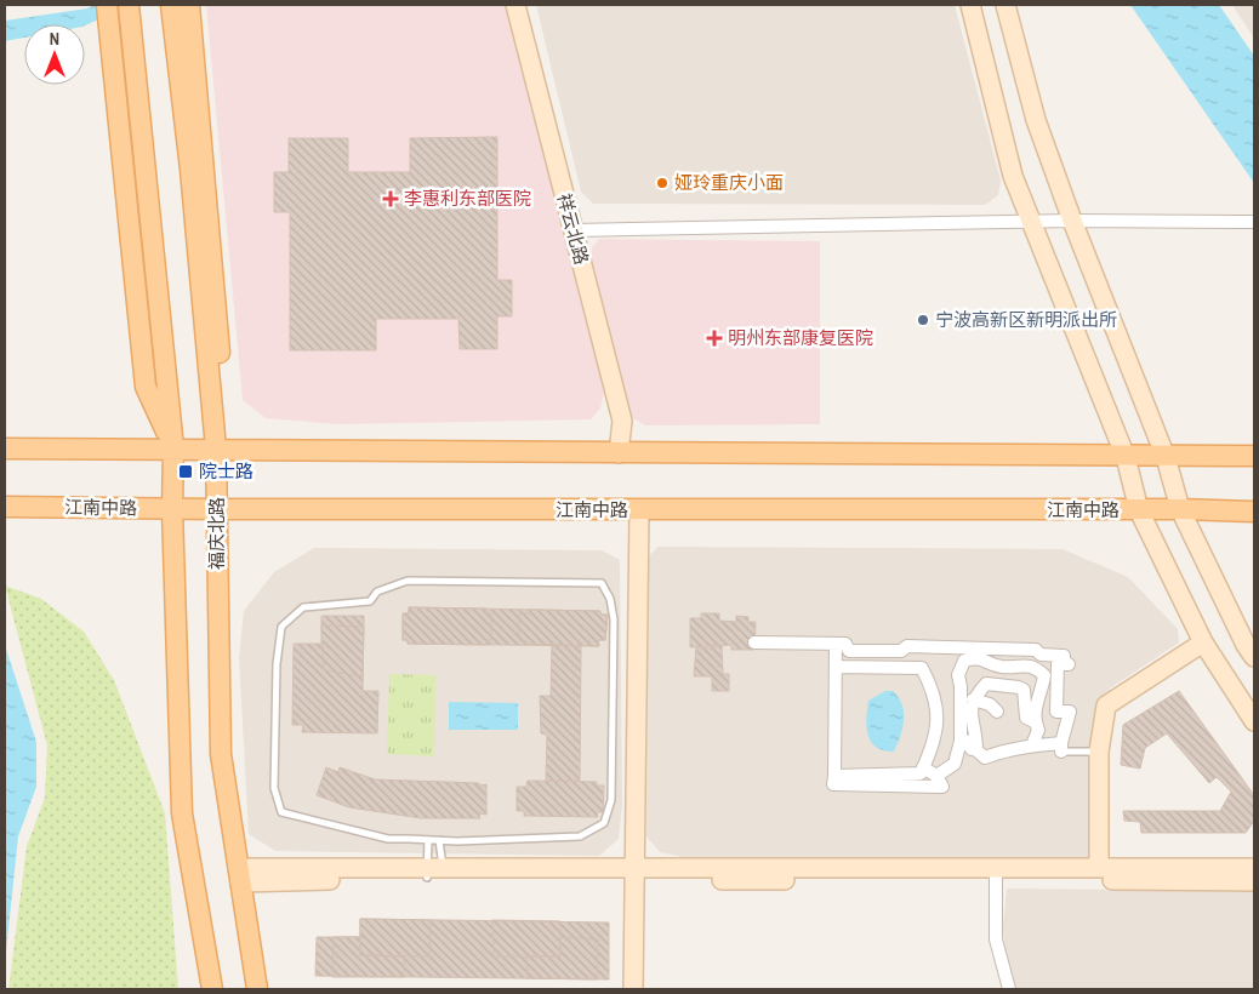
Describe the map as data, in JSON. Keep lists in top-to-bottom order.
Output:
{
  "streets": {
    "main road": ["江南中路", "福庆北路"],
    "street": ["祥云北路"]
  },
  "crossings": [
    ["江南中路", "福庆北路"]
  ],
  "places": {
    "other": ["娅玲重庆小面", "宁波高新区新明派出所"],
    "health": ["李惠利东部医院", "明州东部康复医院"],
    "transit": ["院士路"]
  },
  "north": "top"
}
